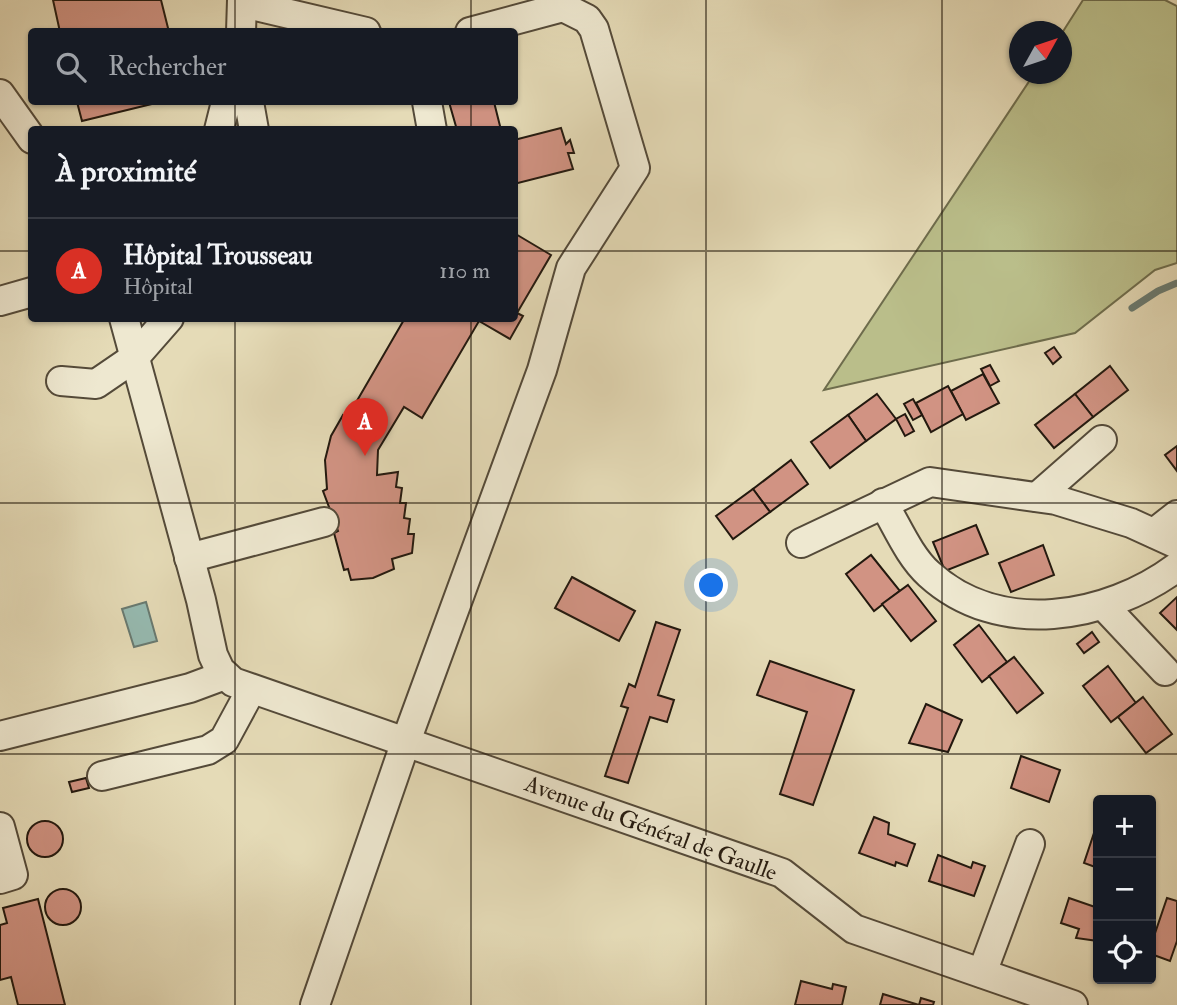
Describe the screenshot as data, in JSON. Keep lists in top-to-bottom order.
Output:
{
  "streets": {
    "street": ["Avenue du Général de Gaulle"]
  },
  "north": "top right",
  "page": {
    "search": "Rechercher",
    "heading": "À proximité",
    "list": [
      {
        "mark": "A",
        "name": "Hôpital Trousseau",
        "note": "Hôpital",
        "value": "110 m"
      }
    ],
    "pins": "A",
    "map_buttons": ["+", "−"]
  }
}
